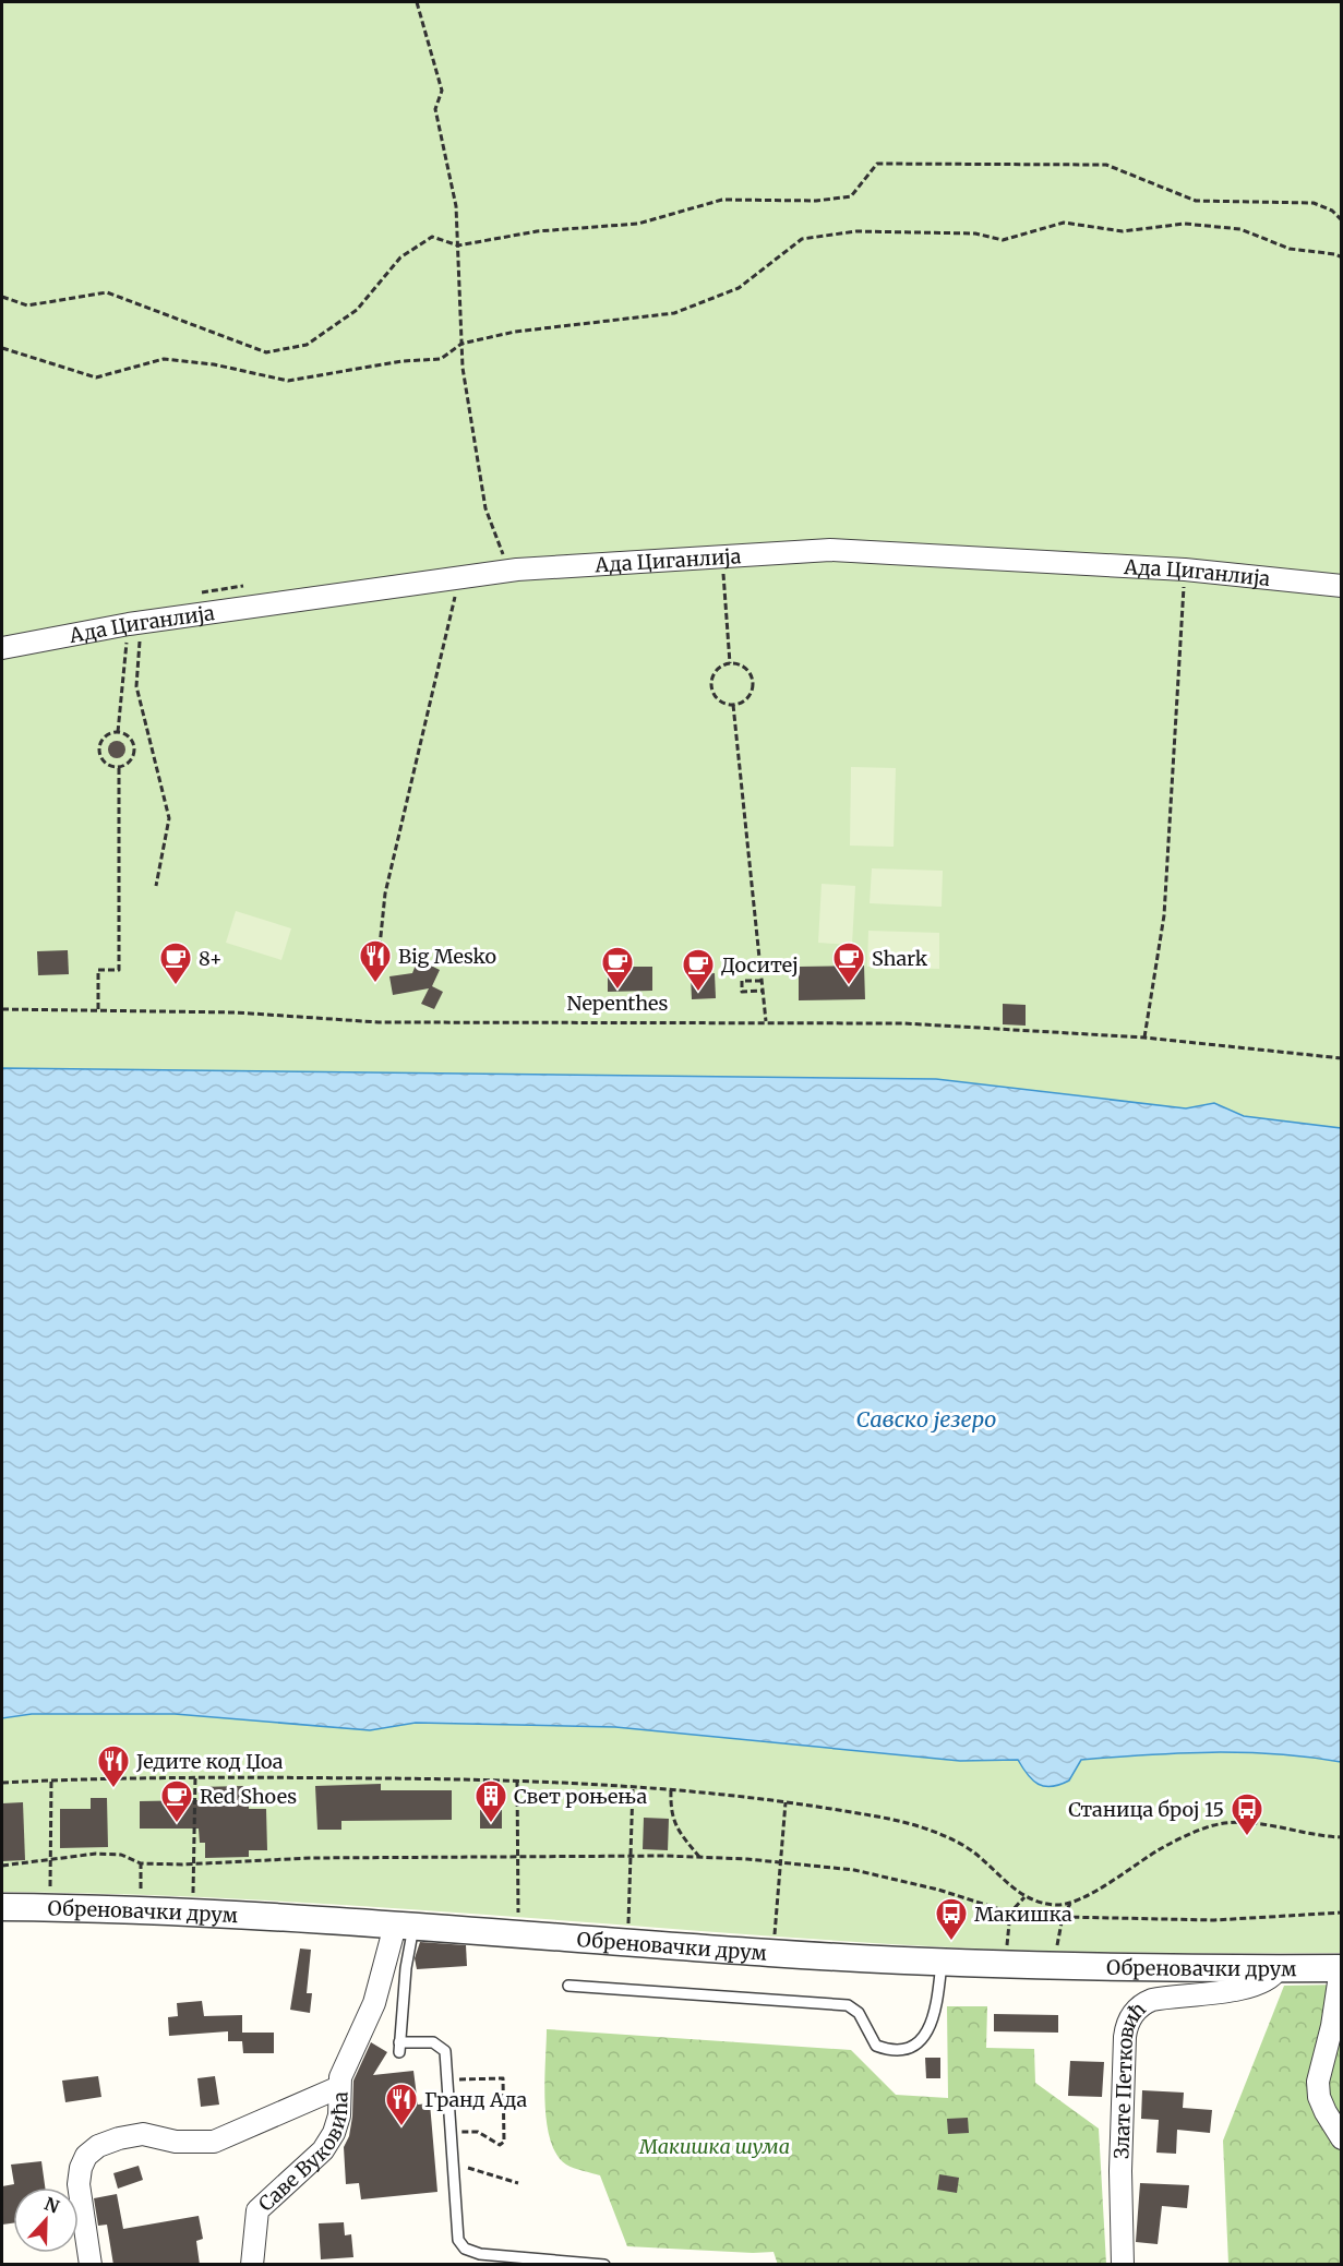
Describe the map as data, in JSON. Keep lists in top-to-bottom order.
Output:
{
  "streets": {
    "street": [
      "Ада Циганлија",
      "Обреновачки друм",
      "Злате Петковић",
      "Саве Вуковића"
    ]
  },
  "crossings": [
    ["Обреновачки друм", "Злате Петковић"],
    ["Обреновачки друм", "Саве Вуковића"]
  ],
  "water": ["Савско језеро"],
  "parks": ["Макишка шума"],
  "places": {
    "restaurant": ["Big Mesko", "Једите код Џоа", "Гранд Ада"],
    "cafe": [
      "8+",
      "Shark",
      "Nepenthes",
      "Доситеј",
      "Red Shoes"
    ],
    "building": ["Свет роњења"],
    "bus stop": ["Станица број 15", "Макишка"]
  },
  "north": "top"
}
